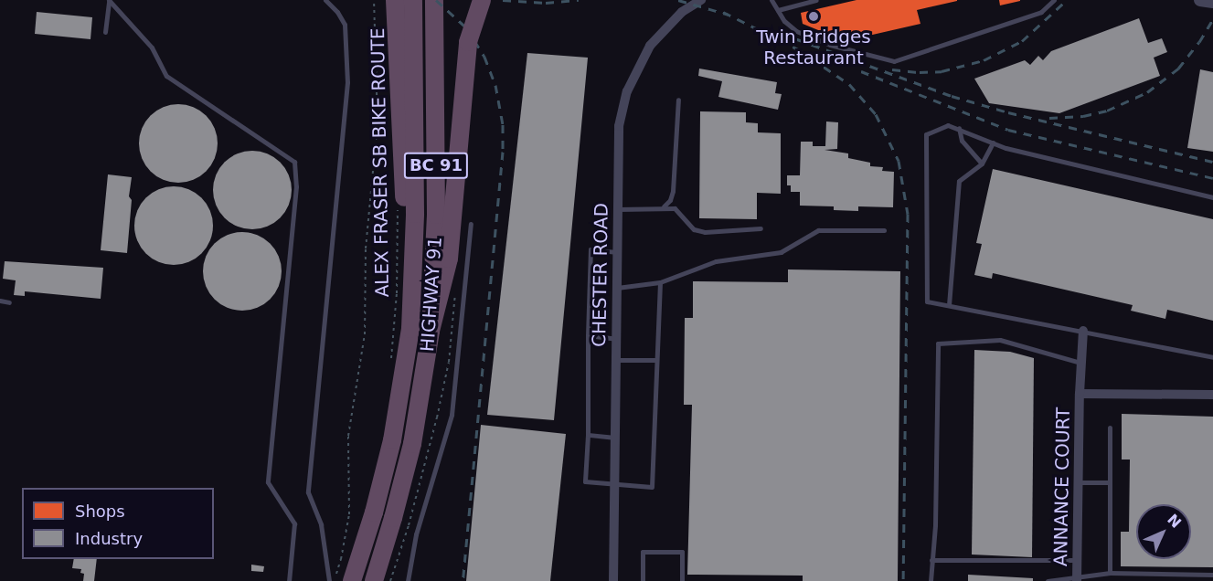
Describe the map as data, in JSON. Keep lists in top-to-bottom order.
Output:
{
  "streets": {
    "highway": ["BC 91", "HIGHWAY 91"],
    "street": ["CHESTER ROAD", "ANNANCE COURT"],
    "path": ["ALEX FRASER SB BIKE ROUTE"]
  },
  "crossings": [
    ["BC 91", "HIGHWAY 91"]
  ],
  "places": ["Twin Bridges Restaurant"],
  "legend": ["Shops", "Industry"],
  "north": "top right"
}
